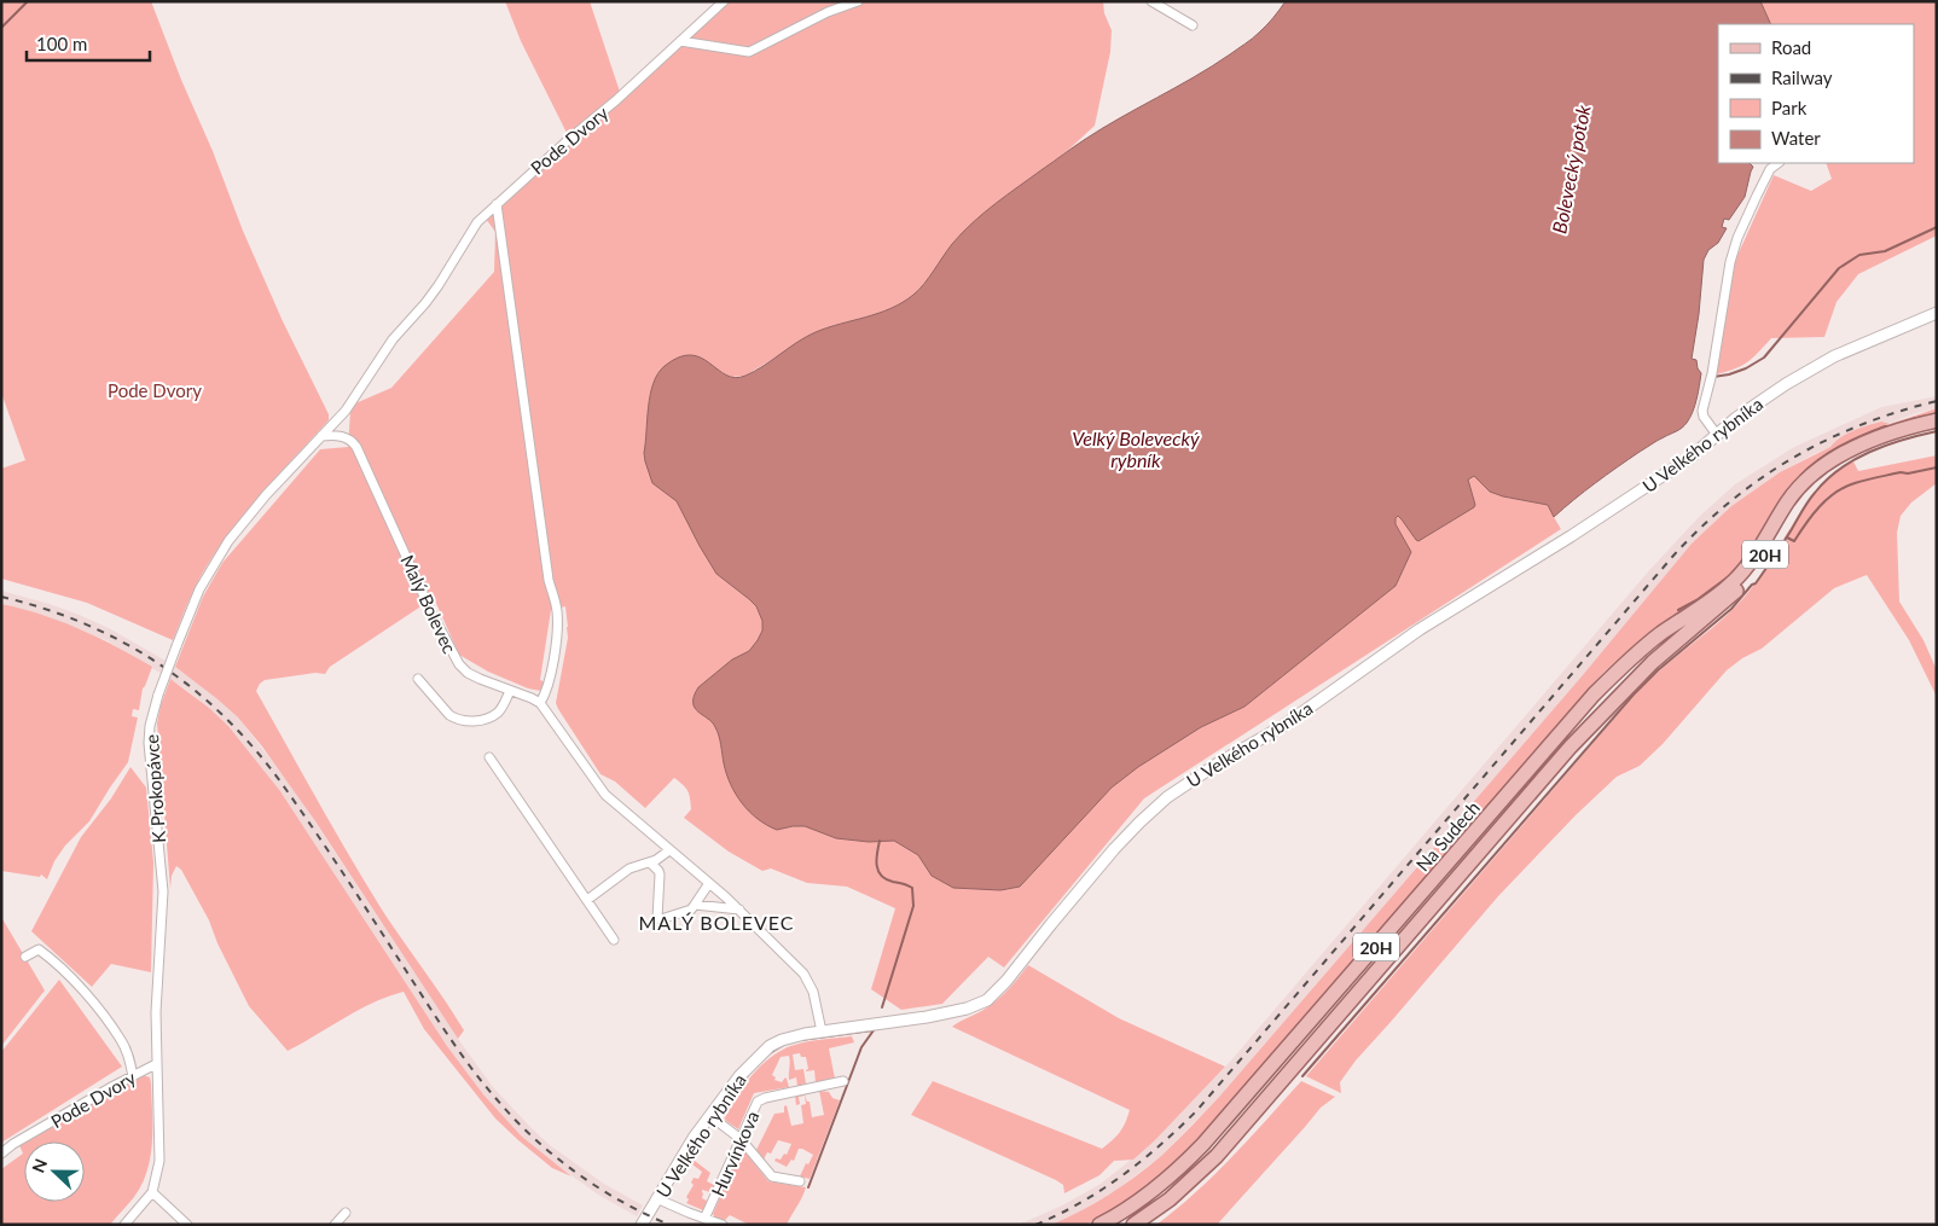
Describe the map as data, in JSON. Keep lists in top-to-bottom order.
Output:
{
  "streets": {
    "main road": ["20H", "Na Sudech"],
    "street": [
      "Pode Dvory",
      "U Velkého rybníka",
      "Malý Bolevec",
      "K Prokopávce",
      "Hurvínkova"
    ]
  },
  "crossings": [
    ["Pode Dvory", "Malý Bolevec"],
    ["Pode Dvory", "K Prokopávce"],
    ["Malý Bolevec", "K Prokopávce"]
  ],
  "districts": ["MALÝ BOLEVEC"],
  "water": ["Bolevecký potok", "Velký Bolevecký rybník"],
  "parks": ["Pode Dvory"],
  "legend": [
    "Road",
    "Railway",
    "Park",
    "Water"
  ],
  "scale_bar": "100 m",
  "north": "left"
}
